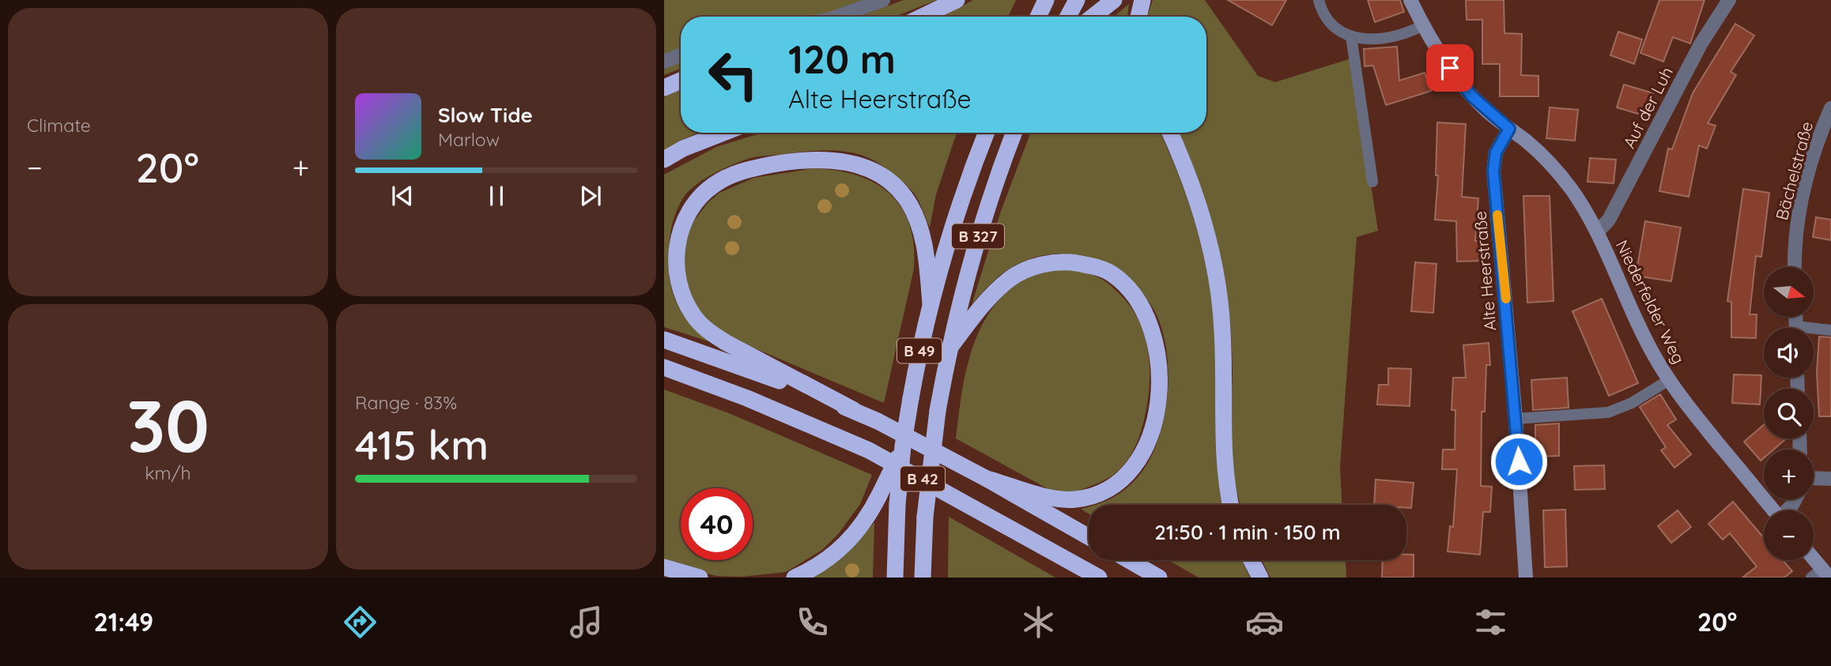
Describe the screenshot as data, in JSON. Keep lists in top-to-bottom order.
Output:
{
  "streets": {
    "highway": ["B 327", "B 49", "B 42"],
    "street": [
      "Auf der Luh",
      "Bächelstraße",
      "Alte Heerstraße",
      "Niederfelder Weg"
    ]
  },
  "crossings": [
    ["Auf der Luh", "Niederfelder Weg"],
    ["Alte Heerstraße", "Niederfelder Weg"]
  ],
  "north": "right",
  "page": {
    "tile": [
      "Climate",
      ["30", "km/h"],
      ["Range · 83%", "415 km"]
    ],
    "turn": ["120 m", "Alte Heerstraße"],
    "song": ["Slow Tide", "Marlow"],
    "heat": ["−", "20°", "+"],
    "map_buttons": ["+", "−"],
    "limit": "40",
    "trip": "21:50 · 1 min · 150 m",
    "tabs": ["21:49", "20°"]
  }
}
